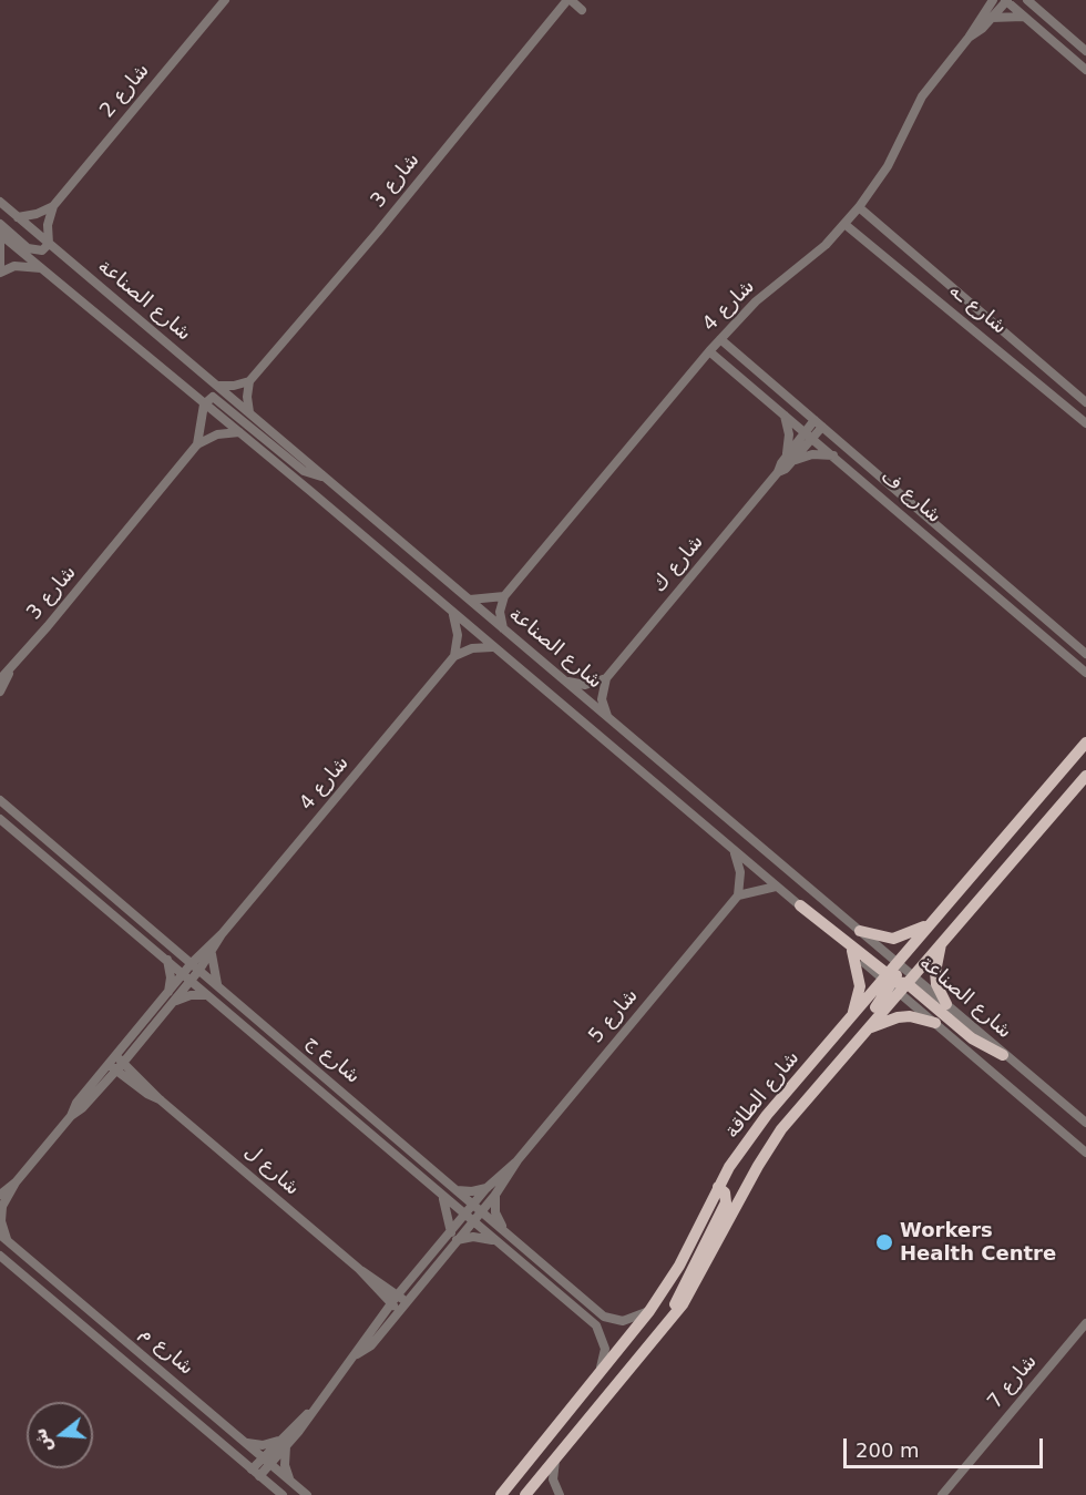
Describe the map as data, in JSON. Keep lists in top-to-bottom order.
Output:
{
  "streets": {
    "main road": ["شارع الطاقة"],
    "street": [
      "شارع 2",
      "شارع 3",
      "شارع الصناعة",
      "شارع 4",
      "شارع ـه",
      "شارع ف",
      "شارع ك",
      "شارع 5",
      "شارع ج",
      "شارع ل",
      "شارع م",
      "شارع 7"
    ]
  },
  "crossings": [
    ["شارع الصناعة", "شارع الطاقة"],
    ["شارع 4", "شارع ـه"],
    ["شارع 4", "شارع ف"],
    ["شارع 4", "شارع ج"],
    ["شارع 4", "شارع ل"],
    ["شارع ف", "شارع ك"],
    ["شارع 5", "شارع ج"],
    ["شارع 5", "شارع ل"],
    ["شارع 5", "شارع م"],
    ["شارع ج", "شارع الطاقة"]
  ],
  "places": ["Workers Health Centre"],
  "scale_bar": "200 m",
  "north": "left"
}
